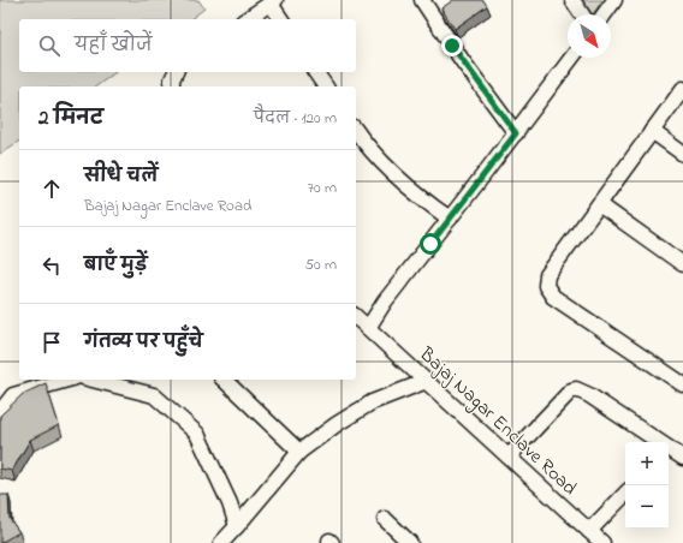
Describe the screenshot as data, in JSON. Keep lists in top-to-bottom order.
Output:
{
  "streets": {
    "street": ["Bajaj Nagar Enclave Road"]
  },
  "north": "bottom right",
  "page": {
    "search": "यहाँ खोजें",
    "heading": ["2 मिनट", "पैदल · 120 m"],
    "list": [
      ["सीधे चलें", "Bajaj Nagar Enclave Road", "70 m"],
      ["बाएँ मुड़ें", "50 m"],
      "गंतव्य पर पहुँचे"
    ],
    "map_buttons": ["+", "−"]
  }
}
